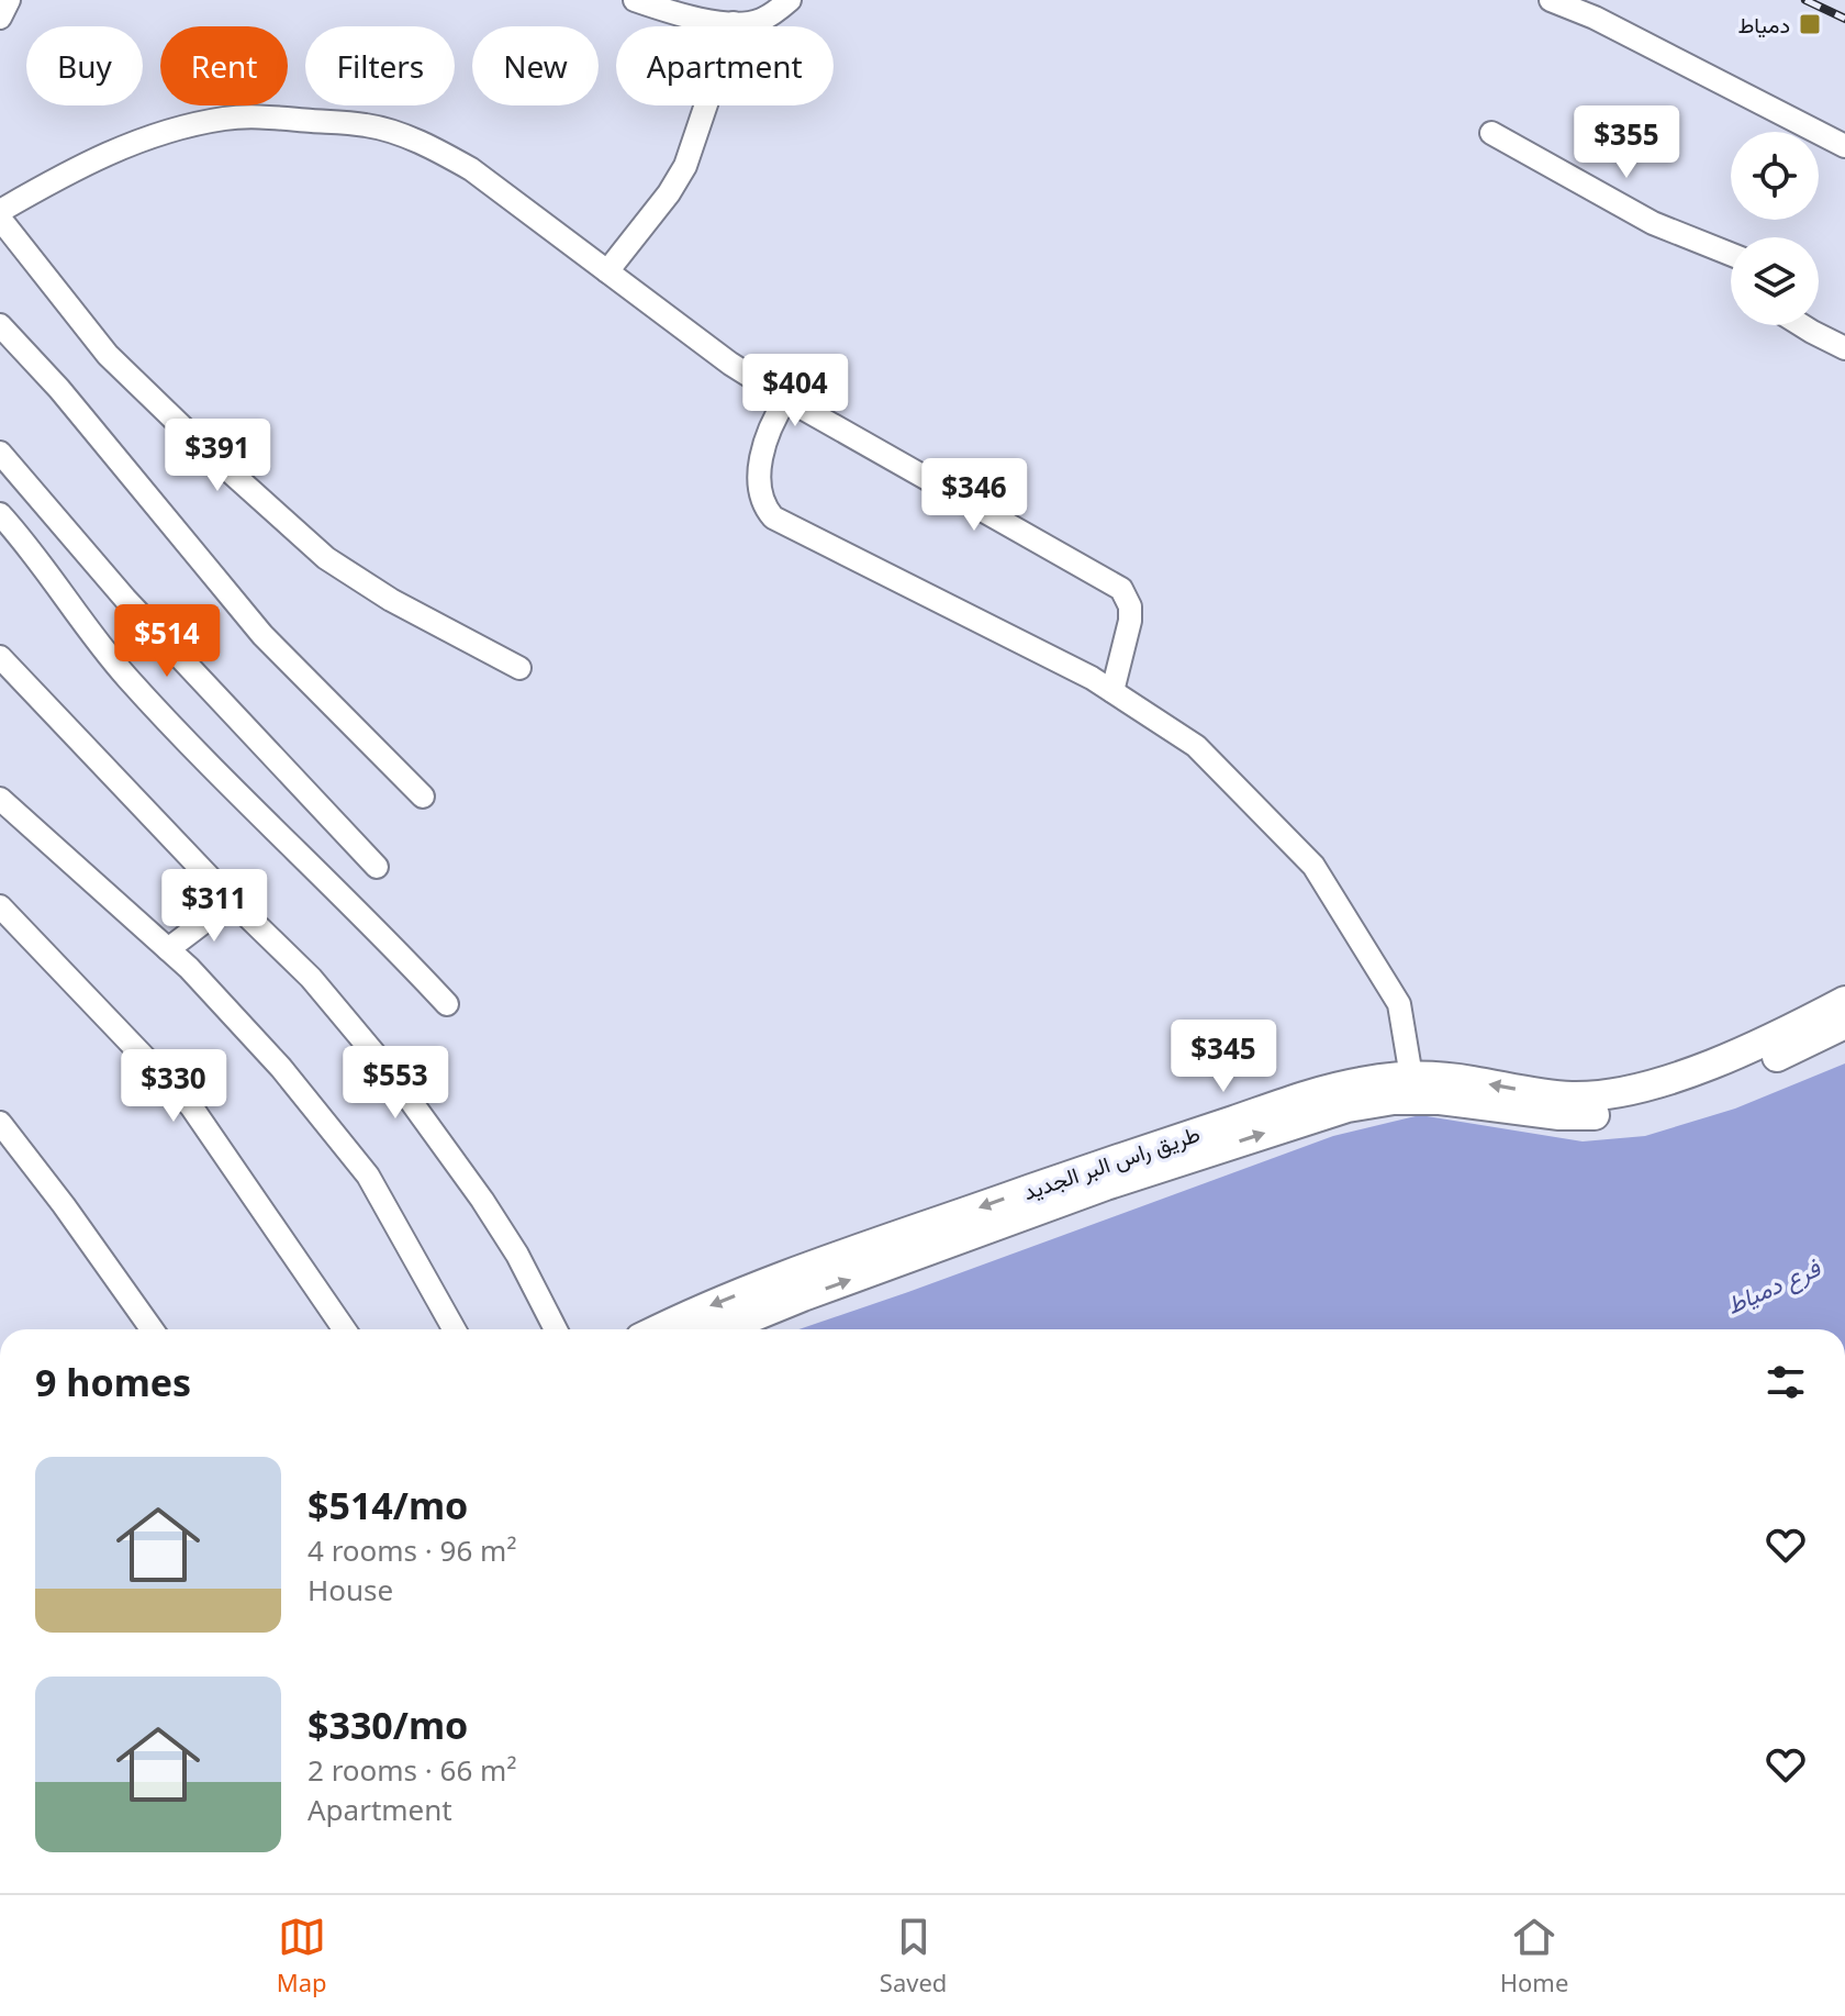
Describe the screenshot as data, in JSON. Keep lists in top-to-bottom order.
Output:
{
  "streets": {
    "main road": ["طريق راس البر الجديد"]
  },
  "water": ["فرع دمياط"],
  "places": {
    "transit": ["دمياط"]
  },
  "page": {
    "chip": [
      "Buy",
      "Rent",
      "Filters",
      "New",
      "Apartment"
    ],
    "price": [
      "$355",
      "$404",
      "$391",
      "$346",
      "$514",
      "$311",
      "$345",
      "$553",
      "$330"
    ],
    "heading": "9 homes",
    "list": [
      {
        "name": "$514/mo",
        "note": "4 rooms · 96 m² · House"
      },
      {
        "name": "$330/mo",
        "note": "2 rooms · 66 m² · Apartment"
      }
    ],
    "tabs": ["Map", "Saved", "Home"]
  }
}
